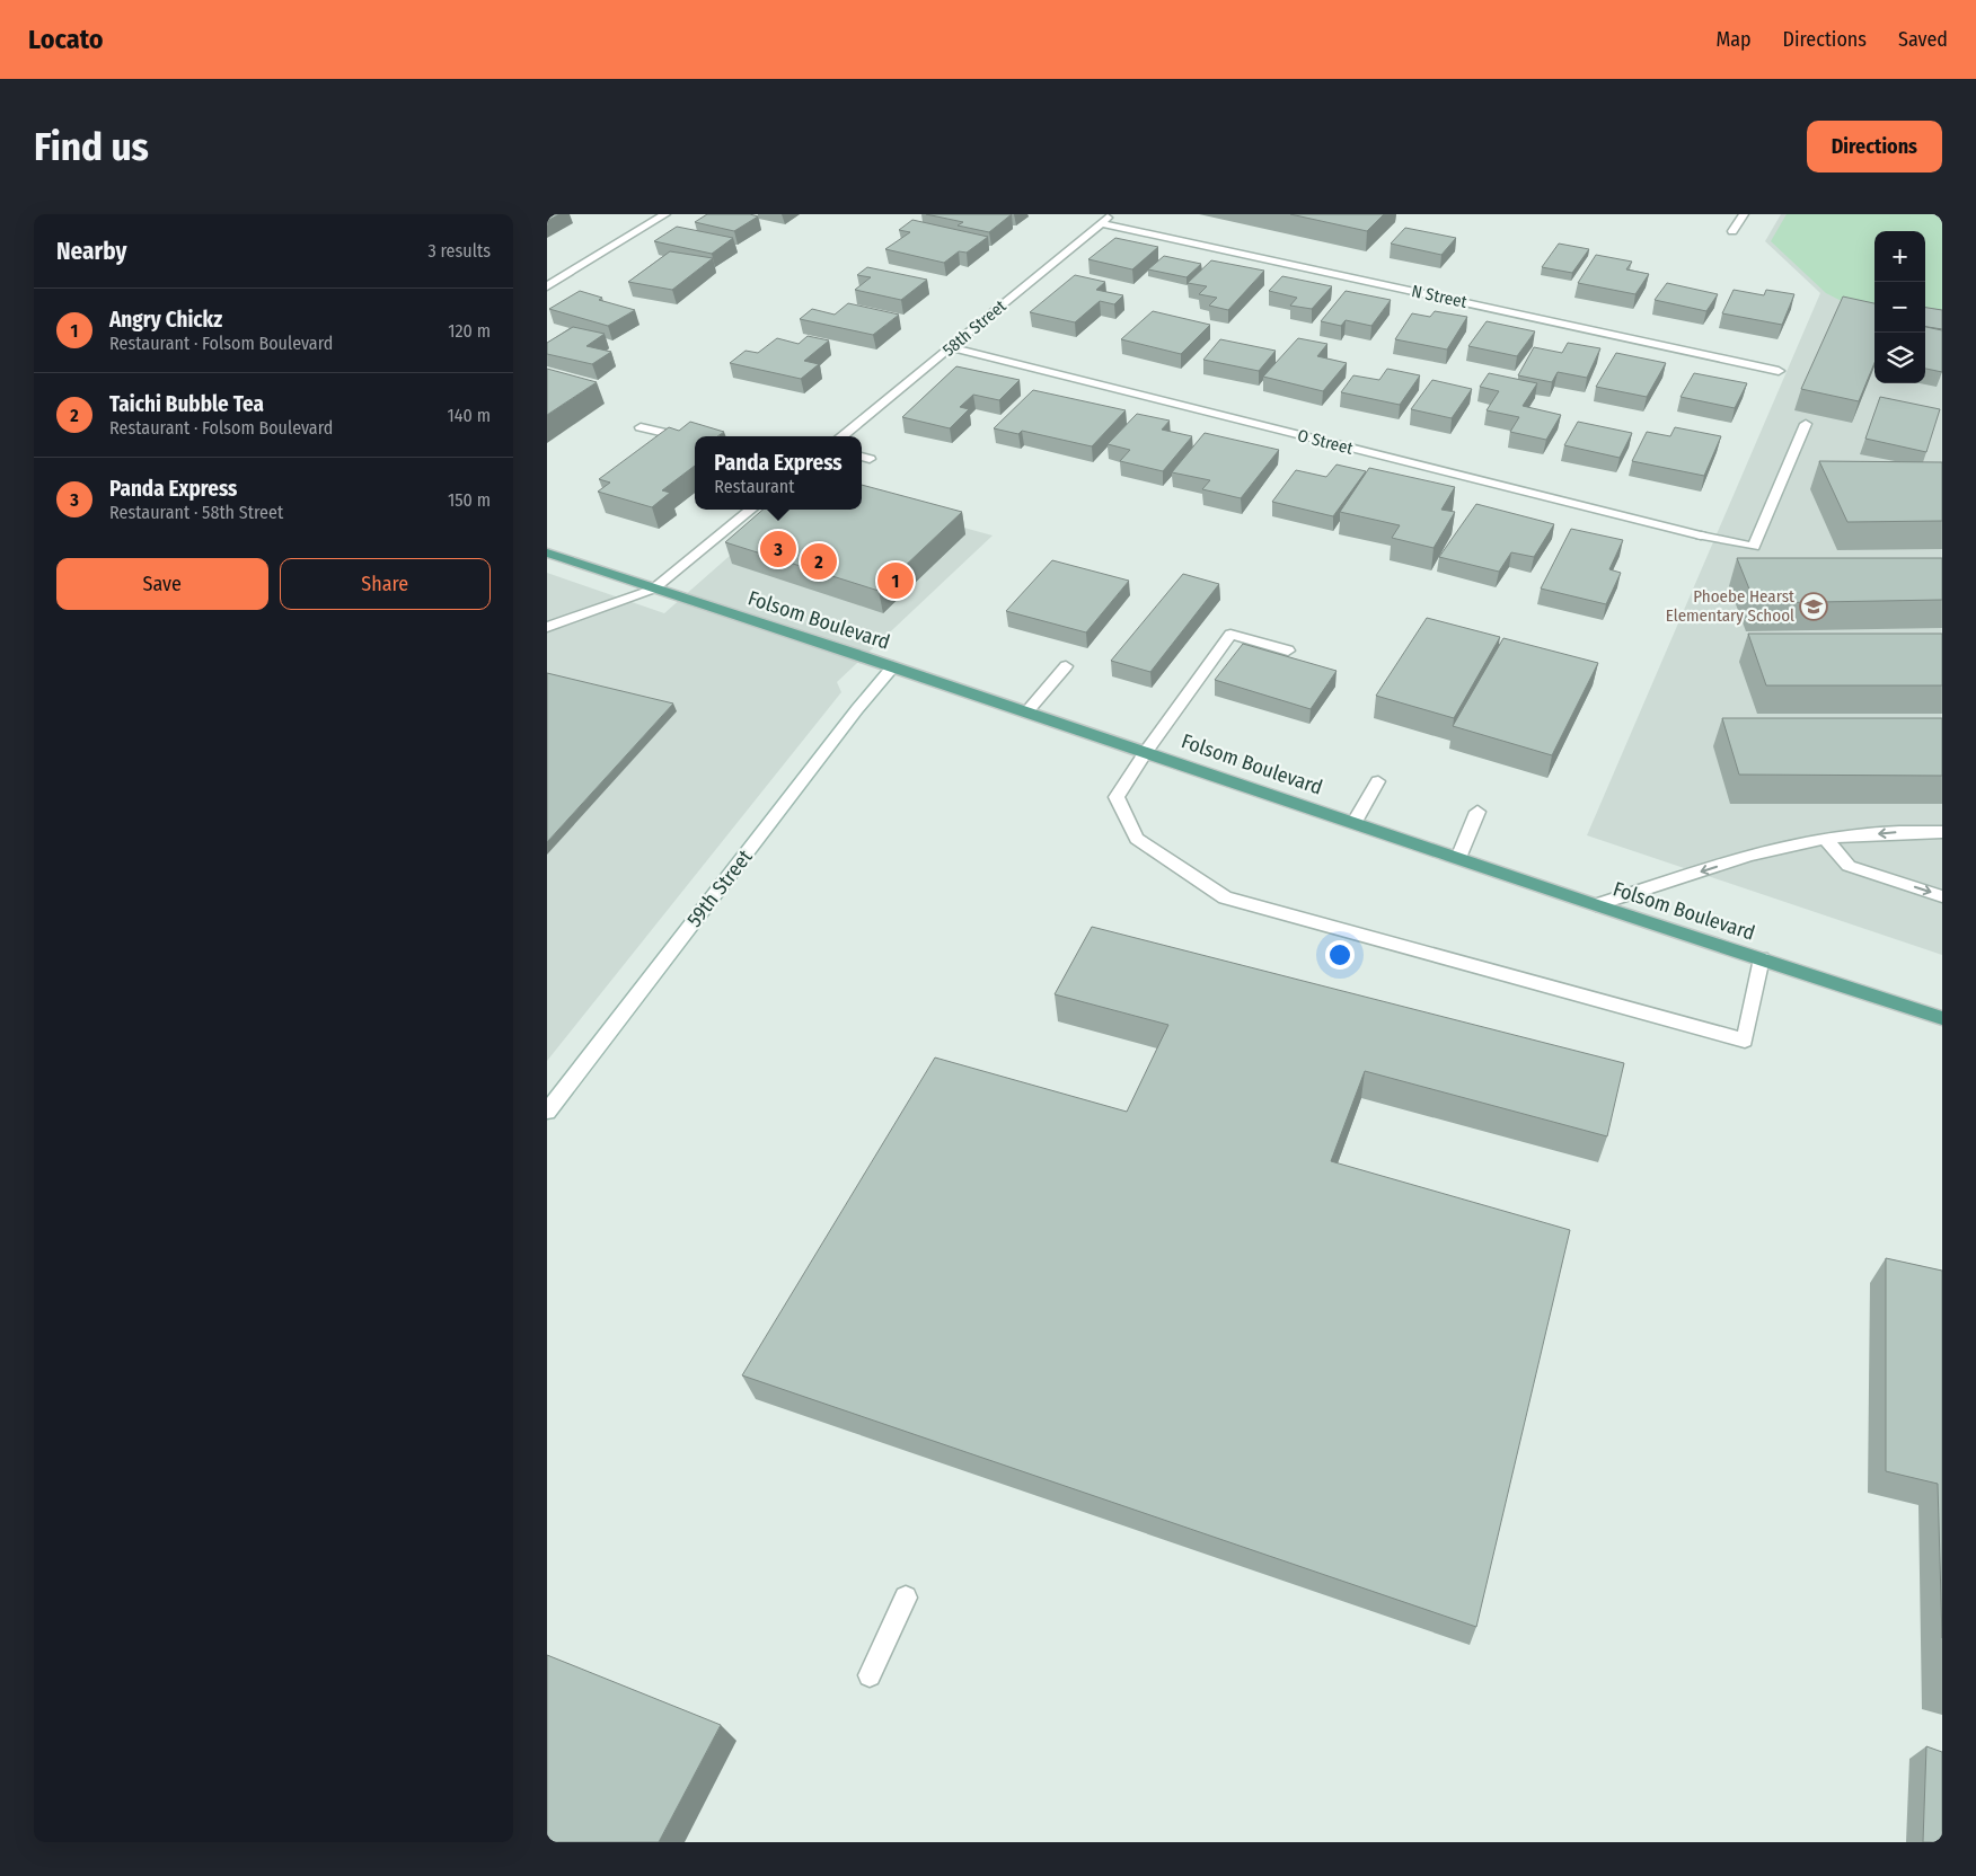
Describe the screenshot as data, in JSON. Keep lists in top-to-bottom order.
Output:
{
  "streets": {
    "main road": ["Folsom Boulevard"],
    "street": [
      "N Street",
      "58th Street",
      "O Street",
      "59th Street"
    ]
  },
  "crossings": [
    ["N Street", "58th Street"],
    ["58th Street", "O Street"],
    ["Folsom Boulevard", "59th Street"]
  ],
  "places": {
    "school or university": ["Phoebe Hearst Elementary School"]
  },
  "page": {
    "header": "Locato",
    "nav": ["Map", "Directions", "Saved"],
    "buttons": [
      "Directions",
      ["Save", "Share"]
    ],
    "title": "Find us",
    "heading": ["Nearby", "3 results"],
    "map_buttons": ["+", "−"],
    "list": [
      {
        "mark": "1",
        "name": "Angry Chickz",
        "note": "Restaurant · Folsom Boulevard",
        "value": "120 m"
      },
      {
        "mark": "2",
        "name": "Taichi Bubble Tea",
        "note": "Restaurant · Folsom Boulevard",
        "value": "140 m"
      },
      {
        "mark": "3",
        "name": "Panda Express",
        "note": "Restaurant · 58th Street",
        "value": "150 m"
      }
    ],
    "popup": ["Panda Express", "Restaurant"],
    "pins": ["3", "2", "1"]
  }
}
